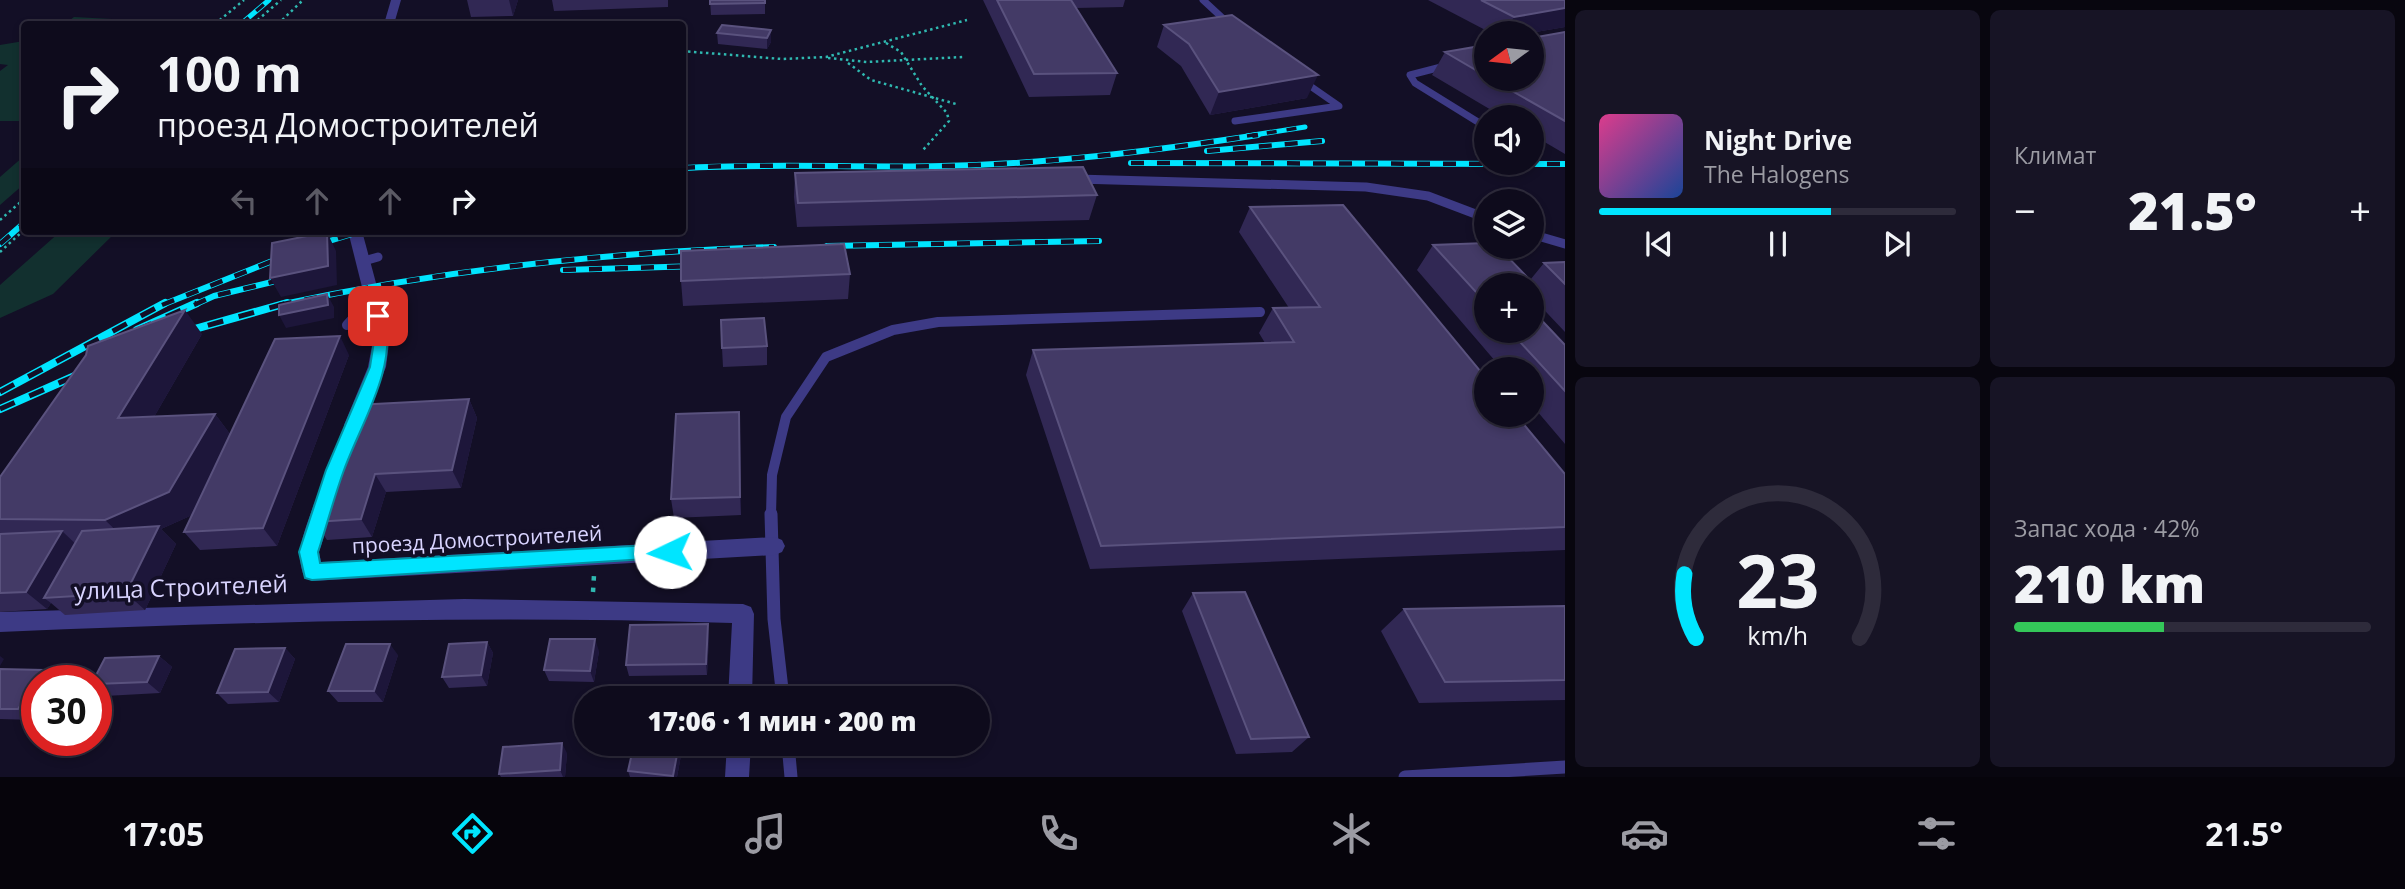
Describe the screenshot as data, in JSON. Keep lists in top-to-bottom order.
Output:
{
  "streets": {
    "street": ["проезд Домостроителей", "улица Строителей"]
  },
  "north": "left",
  "page": {
    "tile": [
      "Климат",
      ["Запас хода · 42%", "210 km"]
    ],
    "map_buttons": ["+", "−"],
    "turn": ["100 m", "проезд Домостроителей"],
    "song": ["Night Drive", "The Halogens"],
    "heat": ["−", "21.5°", "+"],
    "limit": "30",
    "trip": "17:06 · 1 мин · 200 m",
    "tabs": ["17:05", "21.5°"],
    "gauge": ["23", "km/h"]
  }
}
